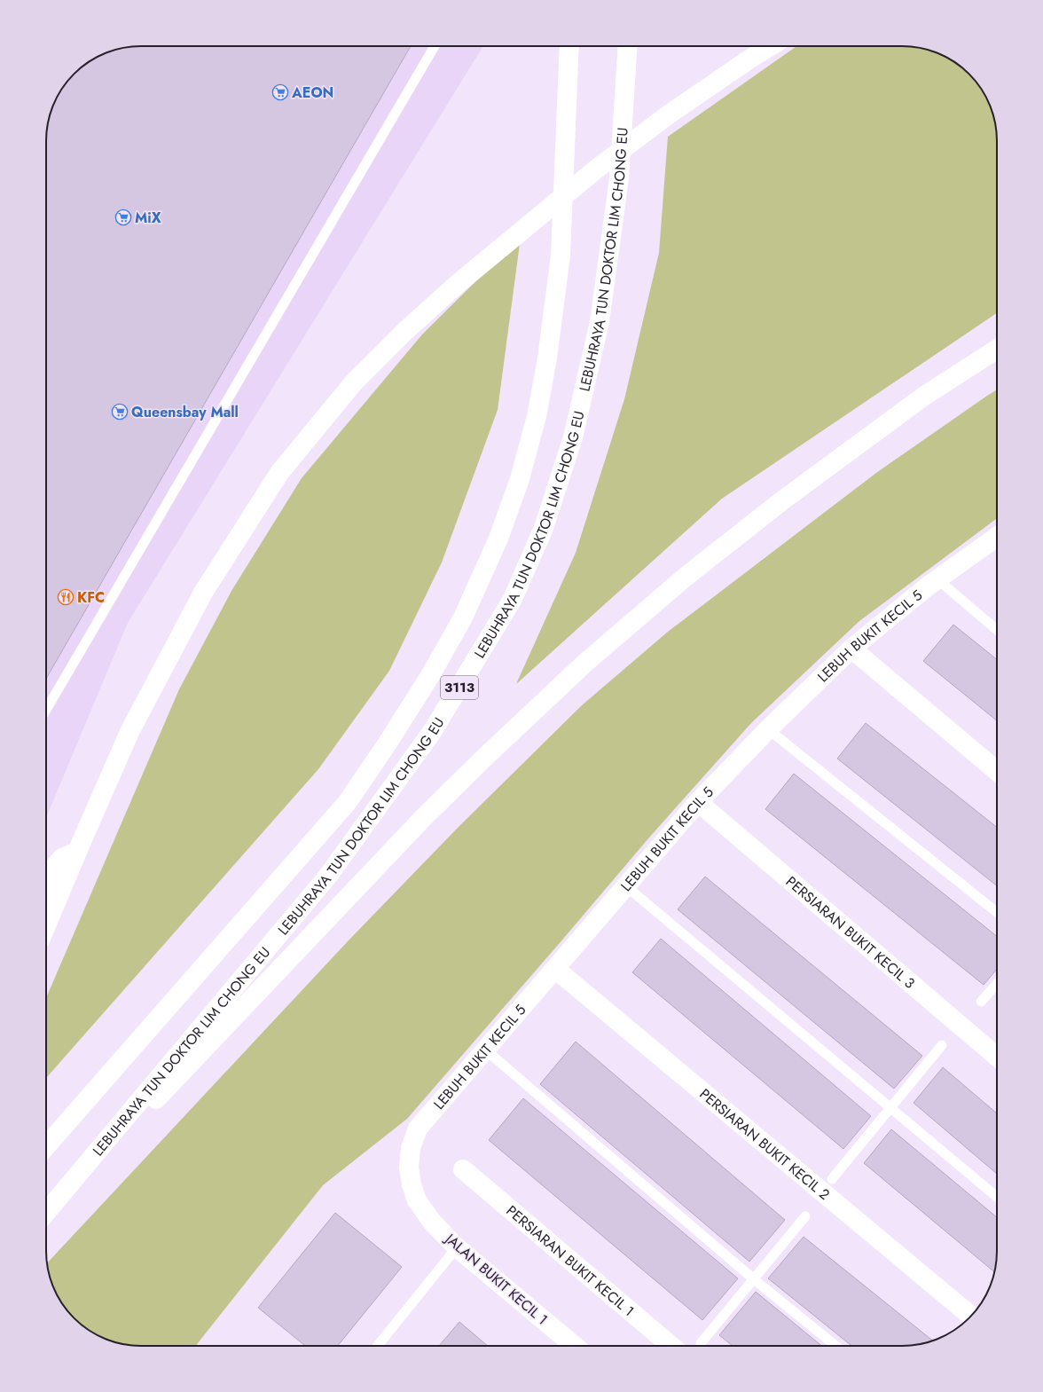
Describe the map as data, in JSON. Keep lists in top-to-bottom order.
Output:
{
  "streets": {
    "main road": [
      "LEBUHRAYA TUN DOKTOR LIM CHONG EU",
      "LEBUH BUKIT KECIL 5",
      "3113",
      "PERSIARAN BUKIT KECIL 3",
      "PERSIARAN BUKIT KECIL 2",
      "PERSIARAN BUKIT KECIL 1",
      "JALAN BUKIT KECIL 1"
    ]
  },
  "crossings": [
    ["LEBUH BUKIT KECIL 5", "PERSIARAN BUKIT KECIL 3"],
    ["LEBUH BUKIT KECIL 5", "PERSIARAN BUKIT KECIL 2"],
    ["LEBUH BUKIT KECIL 5", "JALAN BUKIT KECIL 1"]
  ],
  "places": {
    "supermarket": ["AEON", "MiX", "Queensbay Mall"],
    "restaurant": ["KFC"]
  }
}
